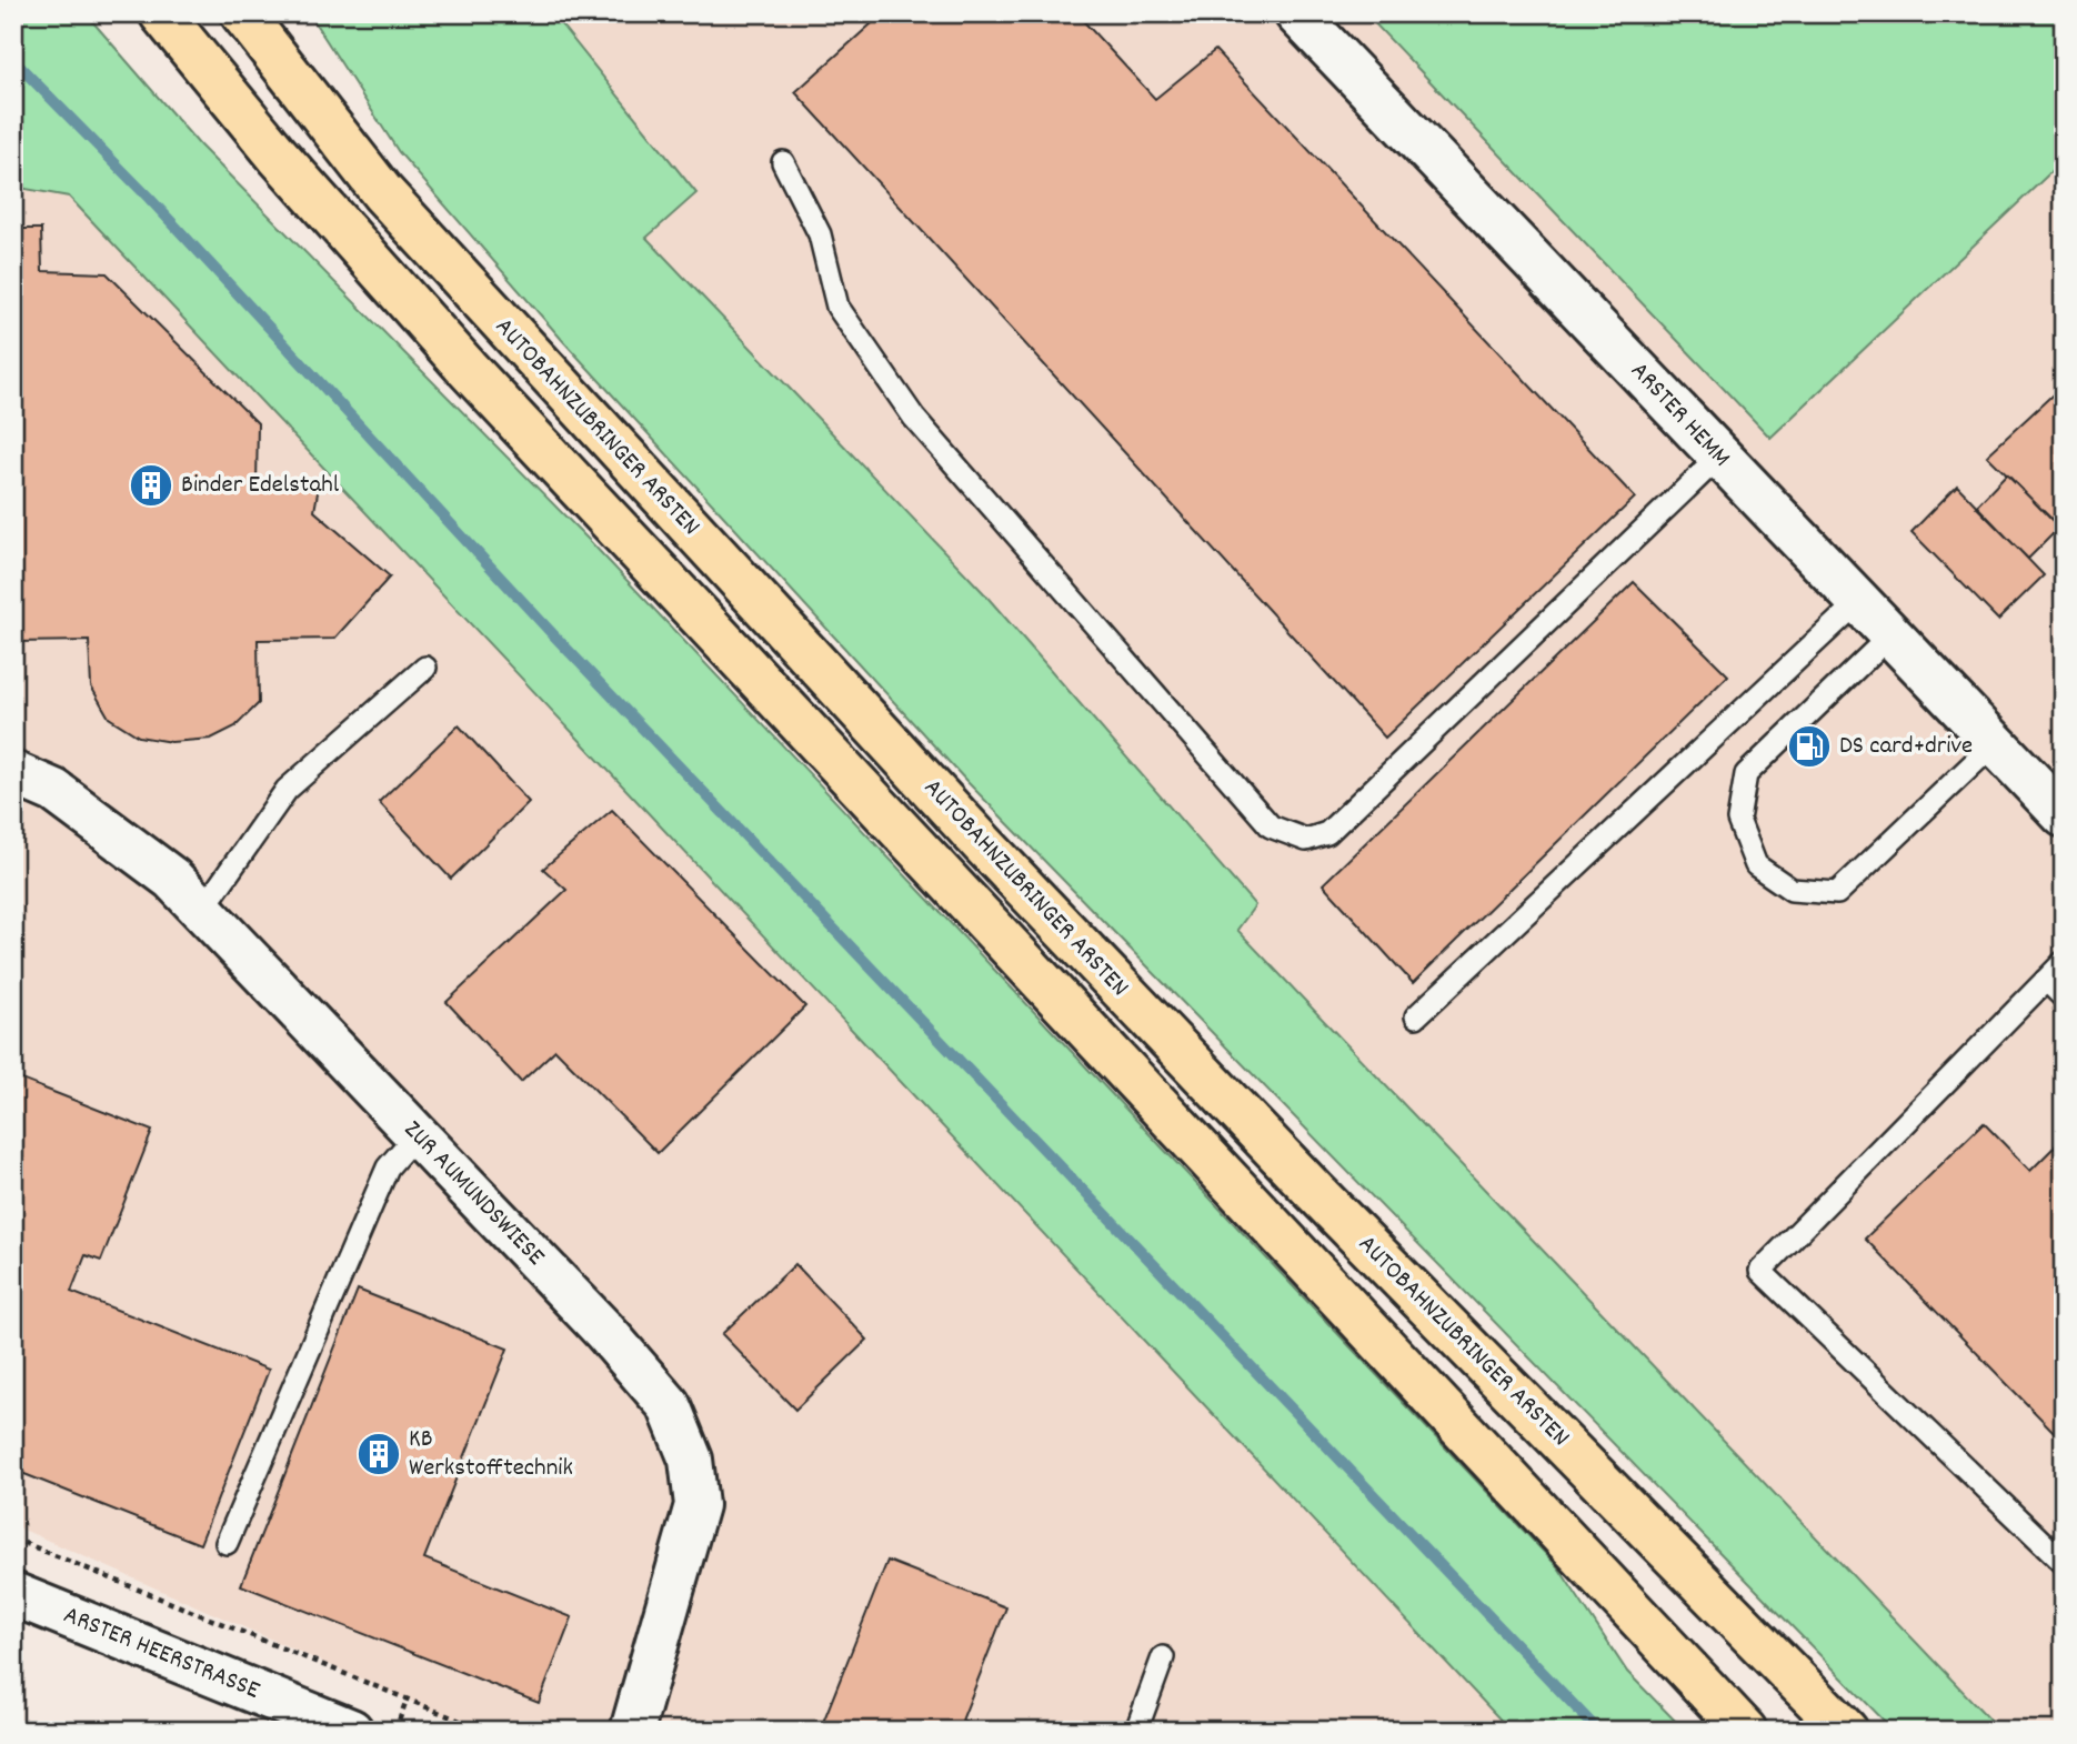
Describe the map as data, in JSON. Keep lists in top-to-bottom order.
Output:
{
  "streets": {
    "highway": ["AUTOBAHNZUBRINGER ARSTEN"],
    "street": ["ARSTER HEMM", "ZUR AUMUNDSWIESE", "ARSTER HEERSTRASSE"]
  },
  "places": {
    "building": ["Binder Edelstahl", "KB Werkstofftechnik"],
    "fuel station": ["DS card+drive"]
  }
}
